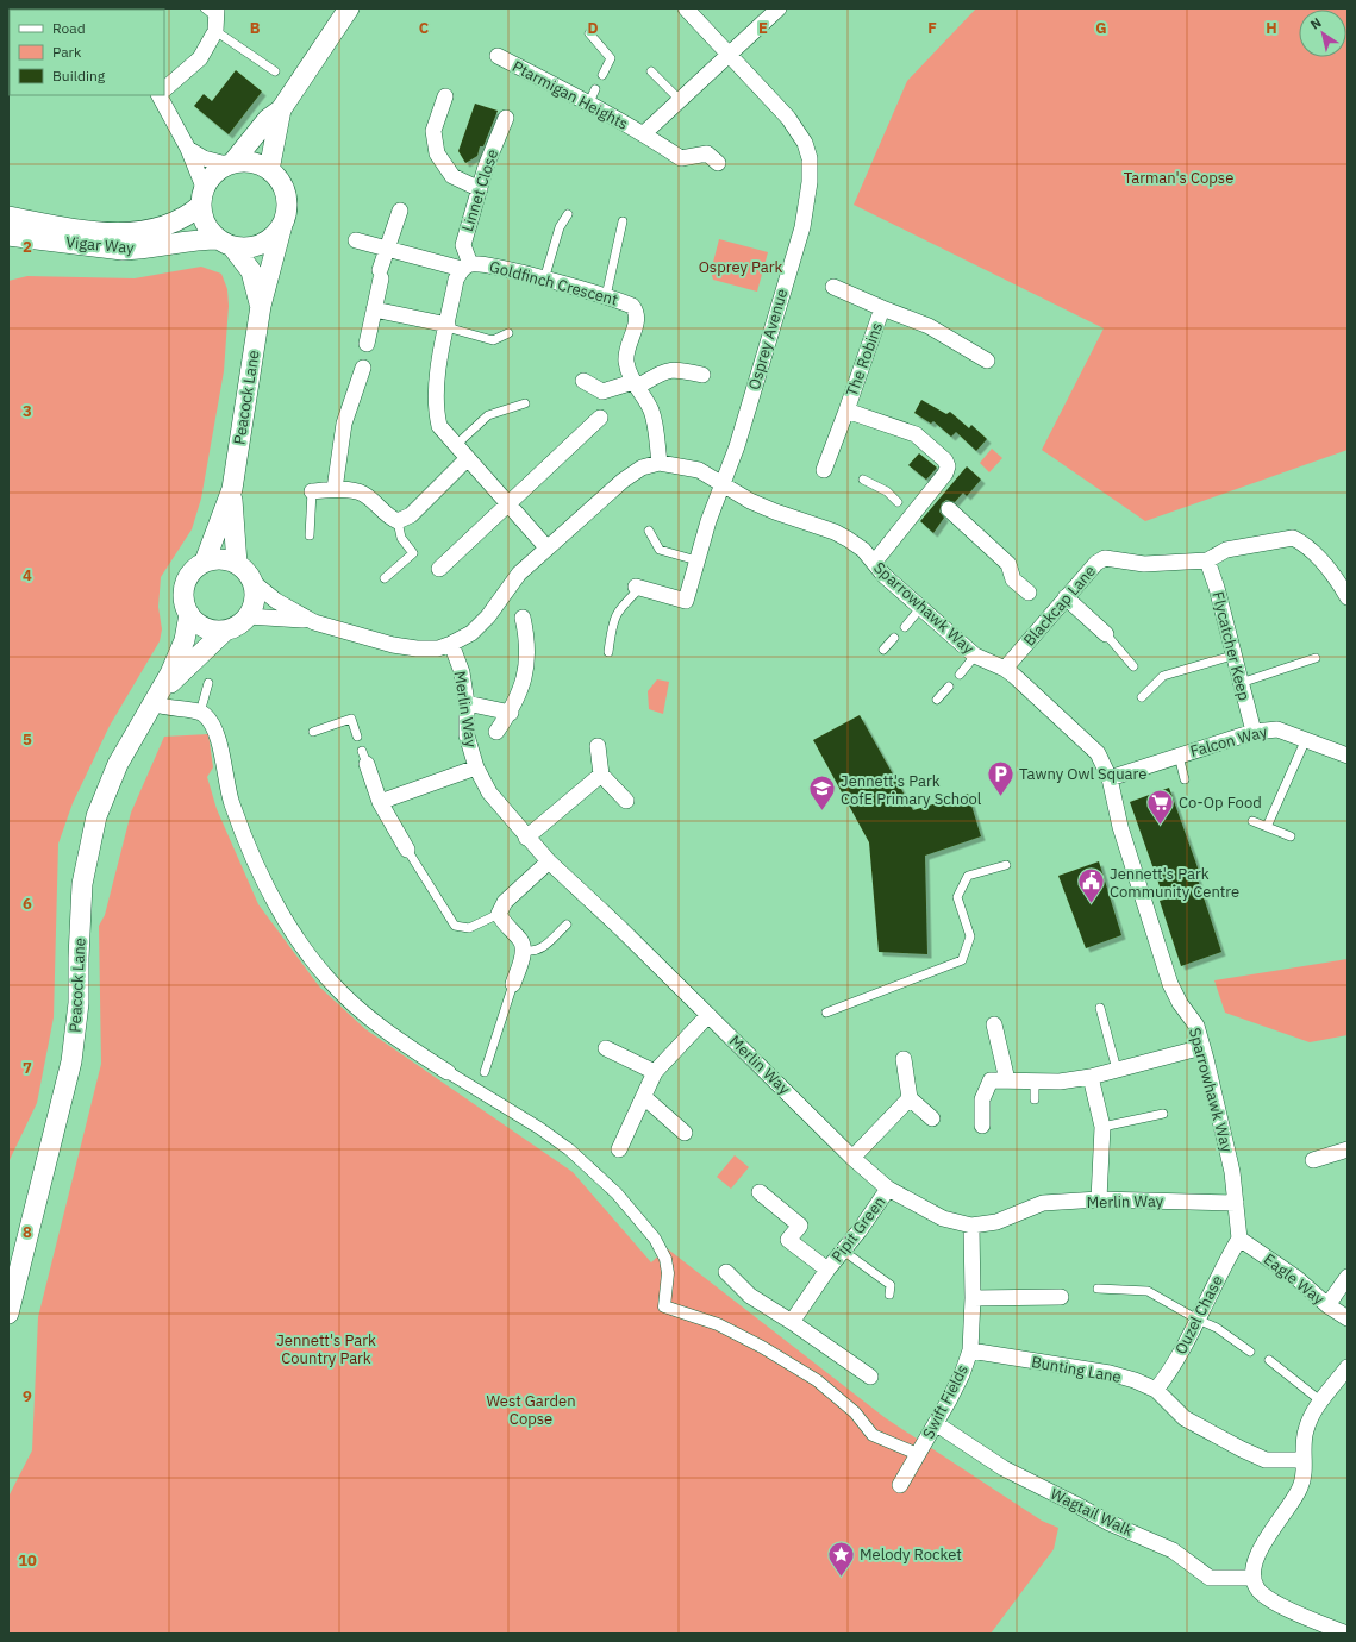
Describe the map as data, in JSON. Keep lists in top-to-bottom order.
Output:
{
  "streets": {
    "street": [
      "Ptarmigan Heights",
      "Linnet Close",
      "Vigar Way",
      "Goldfinch Crescent",
      "Osprey Avenue",
      "The Robins",
      "Peacock Lane",
      "Blackcap Lane",
      "Sparrowhawk Way",
      "Flycatcher Keep",
      "Merlin Way",
      "Falcon Way",
      "Pipit Green",
      "Eagle Way",
      "Ouzel Chase",
      "Bunting Lane",
      "Swift Fields",
      "Wagtail Walk"
    ]
  },
  "crossings": [
    ["Ptarmigan Heights", "Osprey Avenue"],
    ["Linnet Close", "Goldfinch Crescent"],
    ["Vigar Way", "Peacock Lane"],
    ["Goldfinch Crescent", "Sparrowhawk Way"],
    ["Osprey Avenue", "Sparrowhawk Way"],
    ["The Robins", "Sparrowhawk Way"],
    ["Blackcap Lane", "Sparrowhawk Way"],
    ["Blackcap Lane", "Flycatcher Keep"],
    ["Sparrowhawk Way", "Merlin Way"],
    ["Sparrowhawk Way", "Falcon Way"],
    ["Sparrowhawk Way", "Eagle Way"],
    ["Sparrowhawk Way", "Ouzel Chase"],
    ["Flycatcher Keep", "Falcon Way"],
    ["Merlin Way", "Pipit Green"],
    ["Merlin Way", "Swift Fields"],
    ["Eagle Way", "Ouzel Chase"],
    ["Ouzel Chase", "Bunting Lane"],
    ["Bunting Lane", "Swift Fields"],
    ["Swift Fields", "Wagtail Walk"]
  ],
  "parks": [
    "Tarman's Copse",
    "Osprey Park",
    "Jennett's Park Country Park",
    "West Garden Copse"
  ],
  "places": {
    "parking": ["Tawny Owl Square"],
    "school or university": ["Jennett's Park CofE Primary School"],
    "supermarket": ["Co-Op Food"],
    "public building": ["Jennett's Park Community Centre"],
    "place": ["Melody Rocket"]
  },
  "legend": ["Road", "Park", "Building"],
  "north": "top left",
  "grid": {
    "columns": [
      "B",
      "C",
      "D",
      "E",
      "F",
      "G",
      "H"
    ],
    "rows": [
      "2",
      "3",
      "4",
      "5",
      "6",
      "7",
      "8",
      "9",
      "10"
    ]
  }
}
